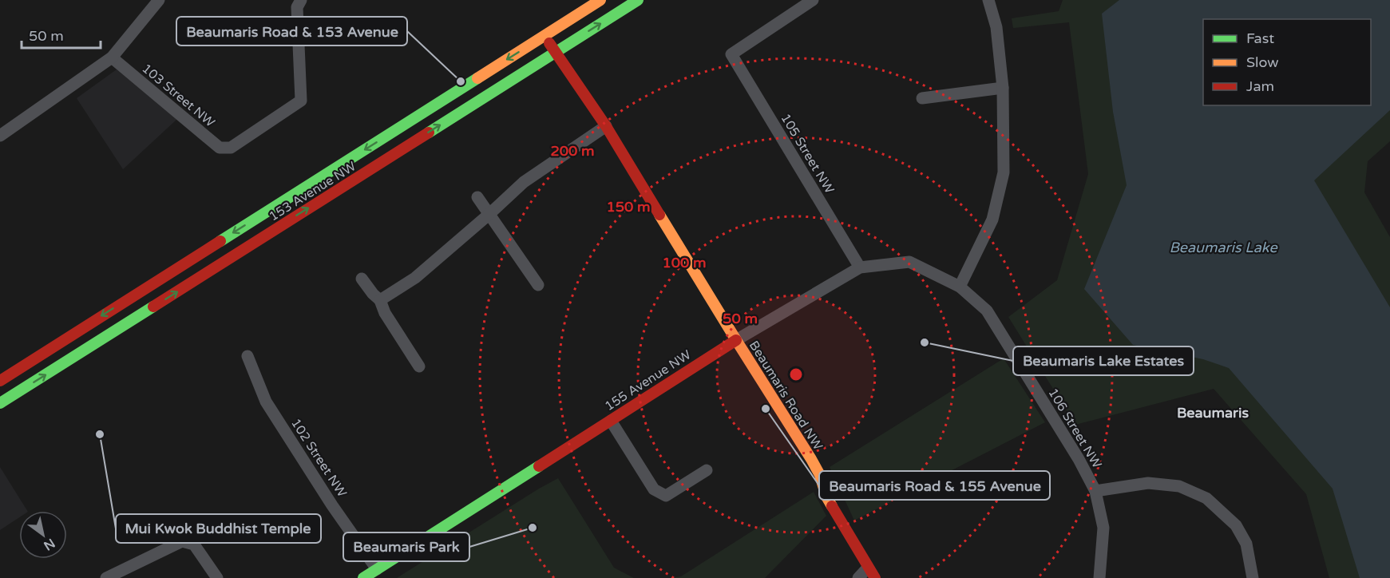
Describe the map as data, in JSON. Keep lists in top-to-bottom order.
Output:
{
  "streets": {
    "main road": ["153 Avenue NW", "155 Avenue NW", "Beaumaris Road NW"],
    "street": [
      "103 Street NW",
      "105 Street NW",
      "106 Street NW",
      "102 Street NW"
    ]
  },
  "crossings": [
    ["105 Street NW", "155 Avenue NW"],
    ["153 Avenue NW", "Beaumaris Road NW"],
    ["155 Avenue NW", "Beaumaris Road NW"],
    ["155 Avenue NW", "106 Street NW"],
    ["155 Avenue NW", "102 Street NW"]
  ],
  "districts": ["Beaumaris"],
  "water": ["Beaumaris Lake"],
  "places": [
    "Beaumaris Road & 153 Avenue",
    "Beaumaris Lake Estates",
    "Beaumaris Road & 155 Avenue",
    "Mui Kwok Buddhist Temple",
    "Beaumaris Park"
  ],
  "legend": ["Fast", "Slow", "Jam"],
  "scale_bar": "50 m",
  "north": "bottom right",
  "rings": [
    "200 m",
    "150 m",
    "100 m",
    "50 m"
  ]
}
